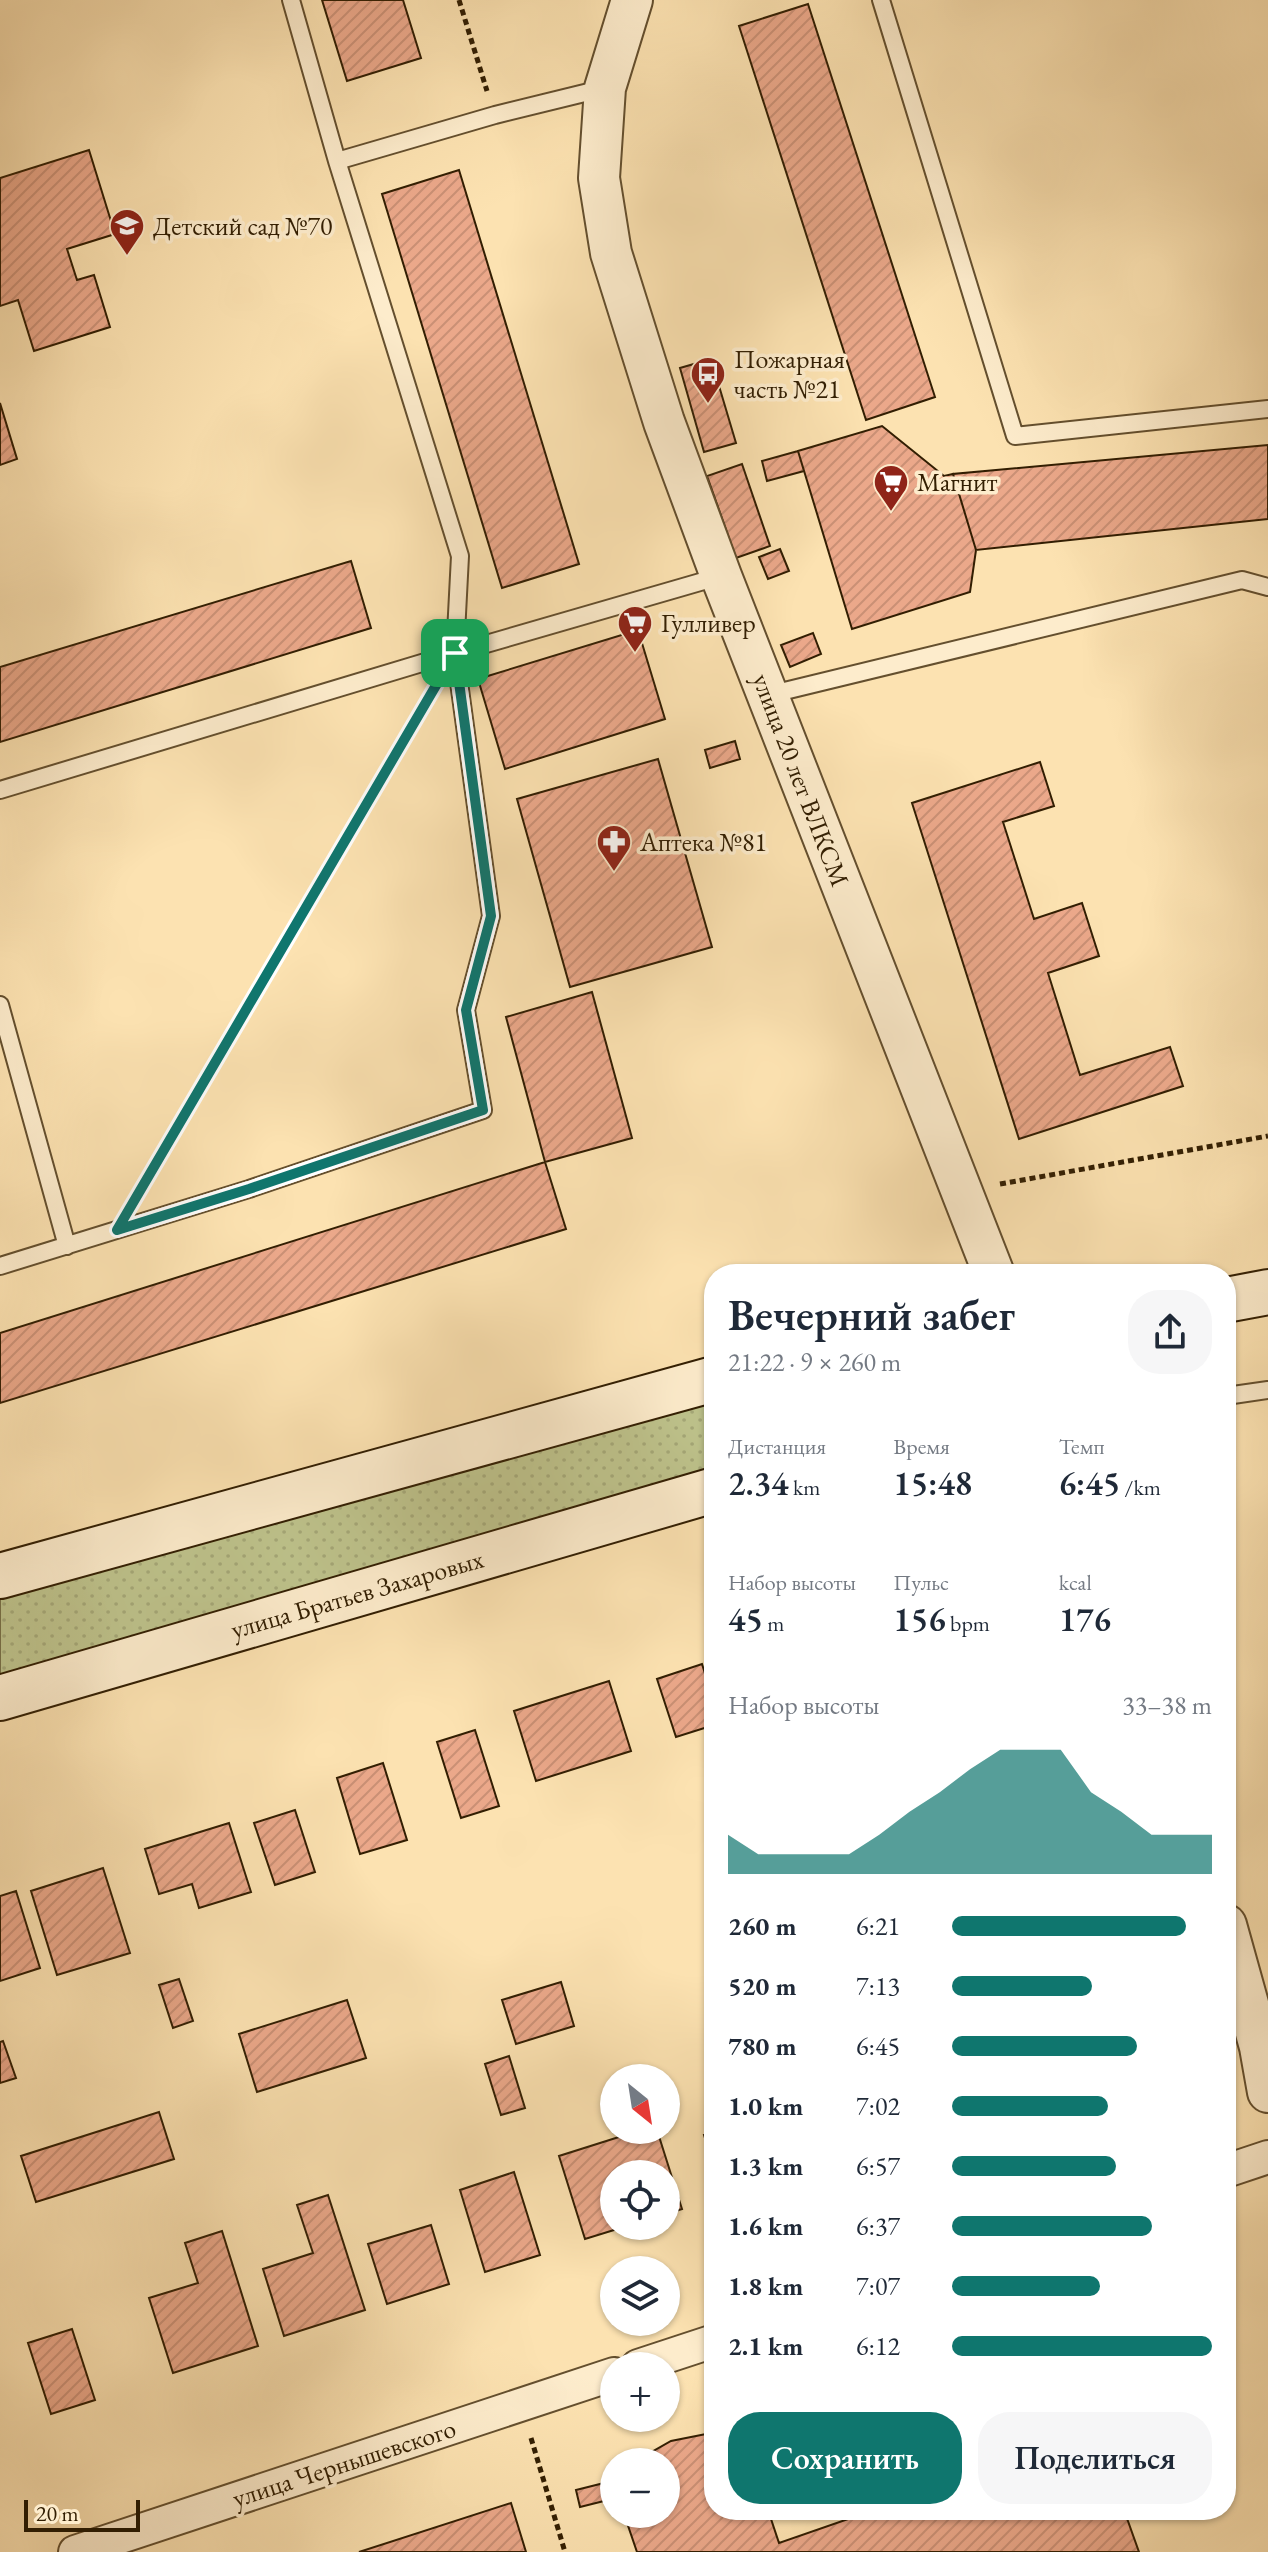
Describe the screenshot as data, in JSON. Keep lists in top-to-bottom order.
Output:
{
  "streets": {
    "main road": ["улица Братьев Захаровых"],
    "street": ["улица 20 лет ВЛКСМ", "улица Чернышевского"]
  },
  "places": {
    "school or university": ["Детский сад №70"],
    "bus stop": ["Пожарная часть №21"],
    "supermarket": ["Магнит", "Гулливер"],
    "pharmacy": ["Аптека №81"]
  },
  "scale_bar": "20 m",
  "north": "bottom right",
  "page": {
    "heading": ["Вечерний забег", "21:22 · 9 × 260 m"],
    "stats": [
      ["Дистанция", "2.34 km"],
      ["Время", "15:48"],
      ["Темп", "6:45 /km"],
      ["Набор высоты", "45 m"],
      ["Пульс", "156 bpm"],
      ["kcal", "176"]
    ],
    "chart": ["Набор высоты", "33–38 m"],
    "list": [
      {
        "name": "260 m",
        "note": "6:21"
      },
      {
        "name": "520 m",
        "note": "7:13"
      },
      {
        "name": "780 m",
        "note": "6:45"
      },
      {
        "name": "1.0 km",
        "note": "7:02"
      },
      {
        "name": "1.3 km",
        "note": "6:57"
      },
      {
        "name": "1.6 km",
        "note": "6:37"
      },
      {
        "name": "1.8 km",
        "note": "7:07"
      },
      {
        "name": "2.1 km",
        "note": "6:12"
      }
    ],
    "map_buttons": ["+", "−"],
    "buttons": ["Сохранить", "Поделиться"],
    "scale": "20 m"
  }
}
